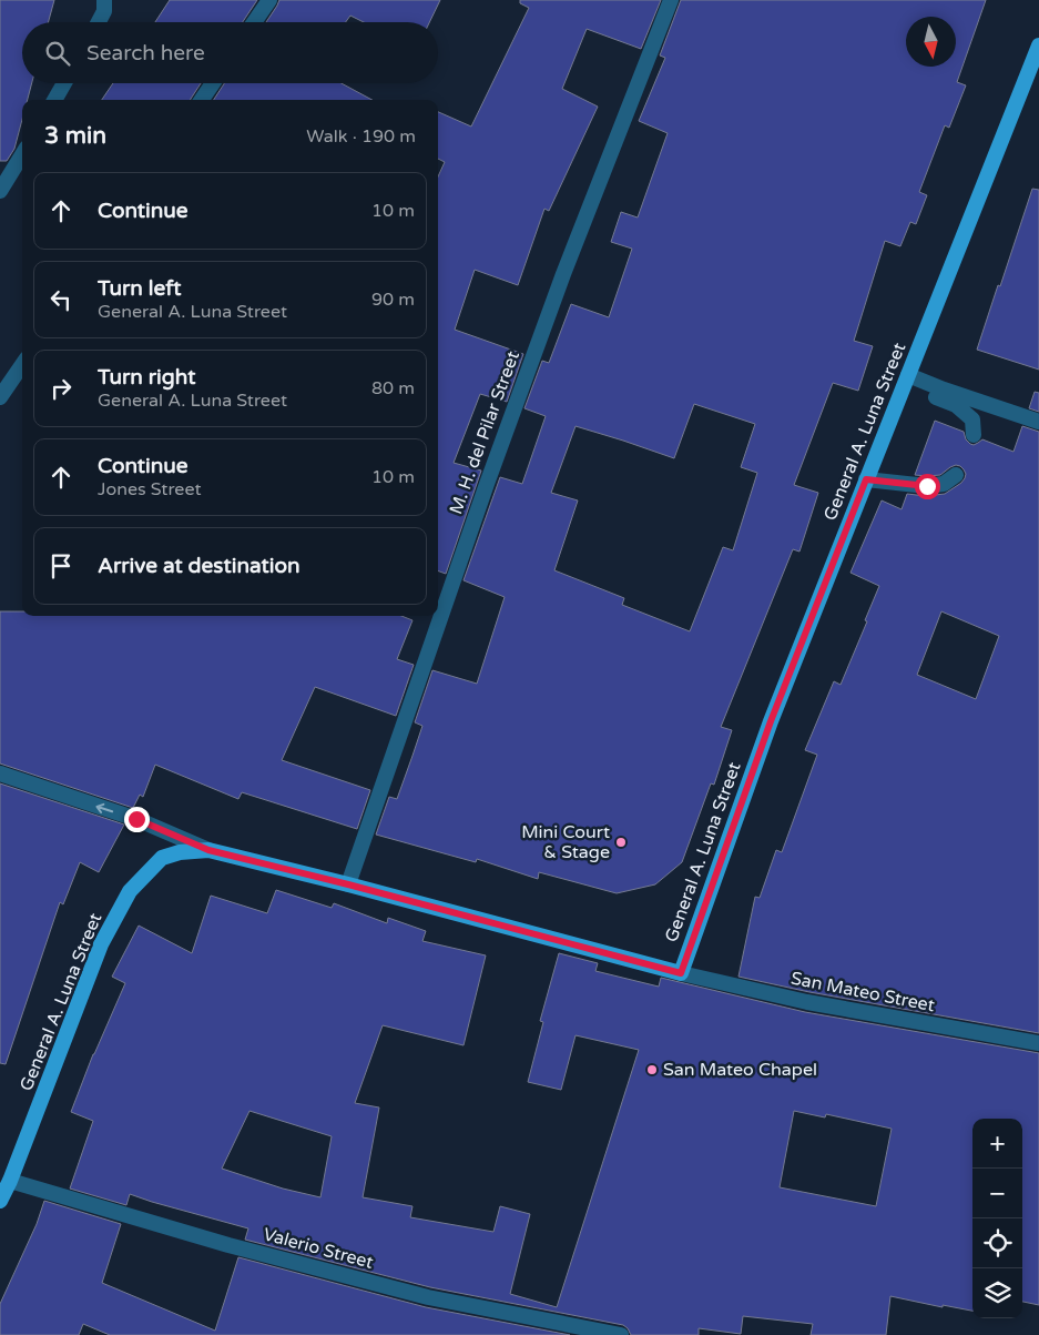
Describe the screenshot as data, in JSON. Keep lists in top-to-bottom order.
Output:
{
  "streets": {
    "main road": ["General A. Luna Street"],
    "street": ["M. H. del Pilar Street", "San Mateo Street", "Valerio Street"]
  },
  "crossings": [
    ["General A. Luna Street", "M. H. del Pilar Street"],
    ["General A. Luna Street", "San Mateo Street"],
    ["General A. Luna Street", "Valerio Street"]
  ],
  "places": ["Mini Court & Stage", "San Mateo Chapel"],
  "north": "bottom",
  "page": {
    "search": "Search here",
    "heading": ["3 min", "Walk · 190 m"],
    "list": [
      ["Continue", "10 m"],
      ["Turn left", "General A. Luna Street", "90 m"],
      ["Turn right", "General A. Luna Street", "80 m"],
      ["Continue", "Jones Street", "10 m"],
      "Arrive at destination"
    ],
    "map_buttons": ["+", "−"]
  }
}
